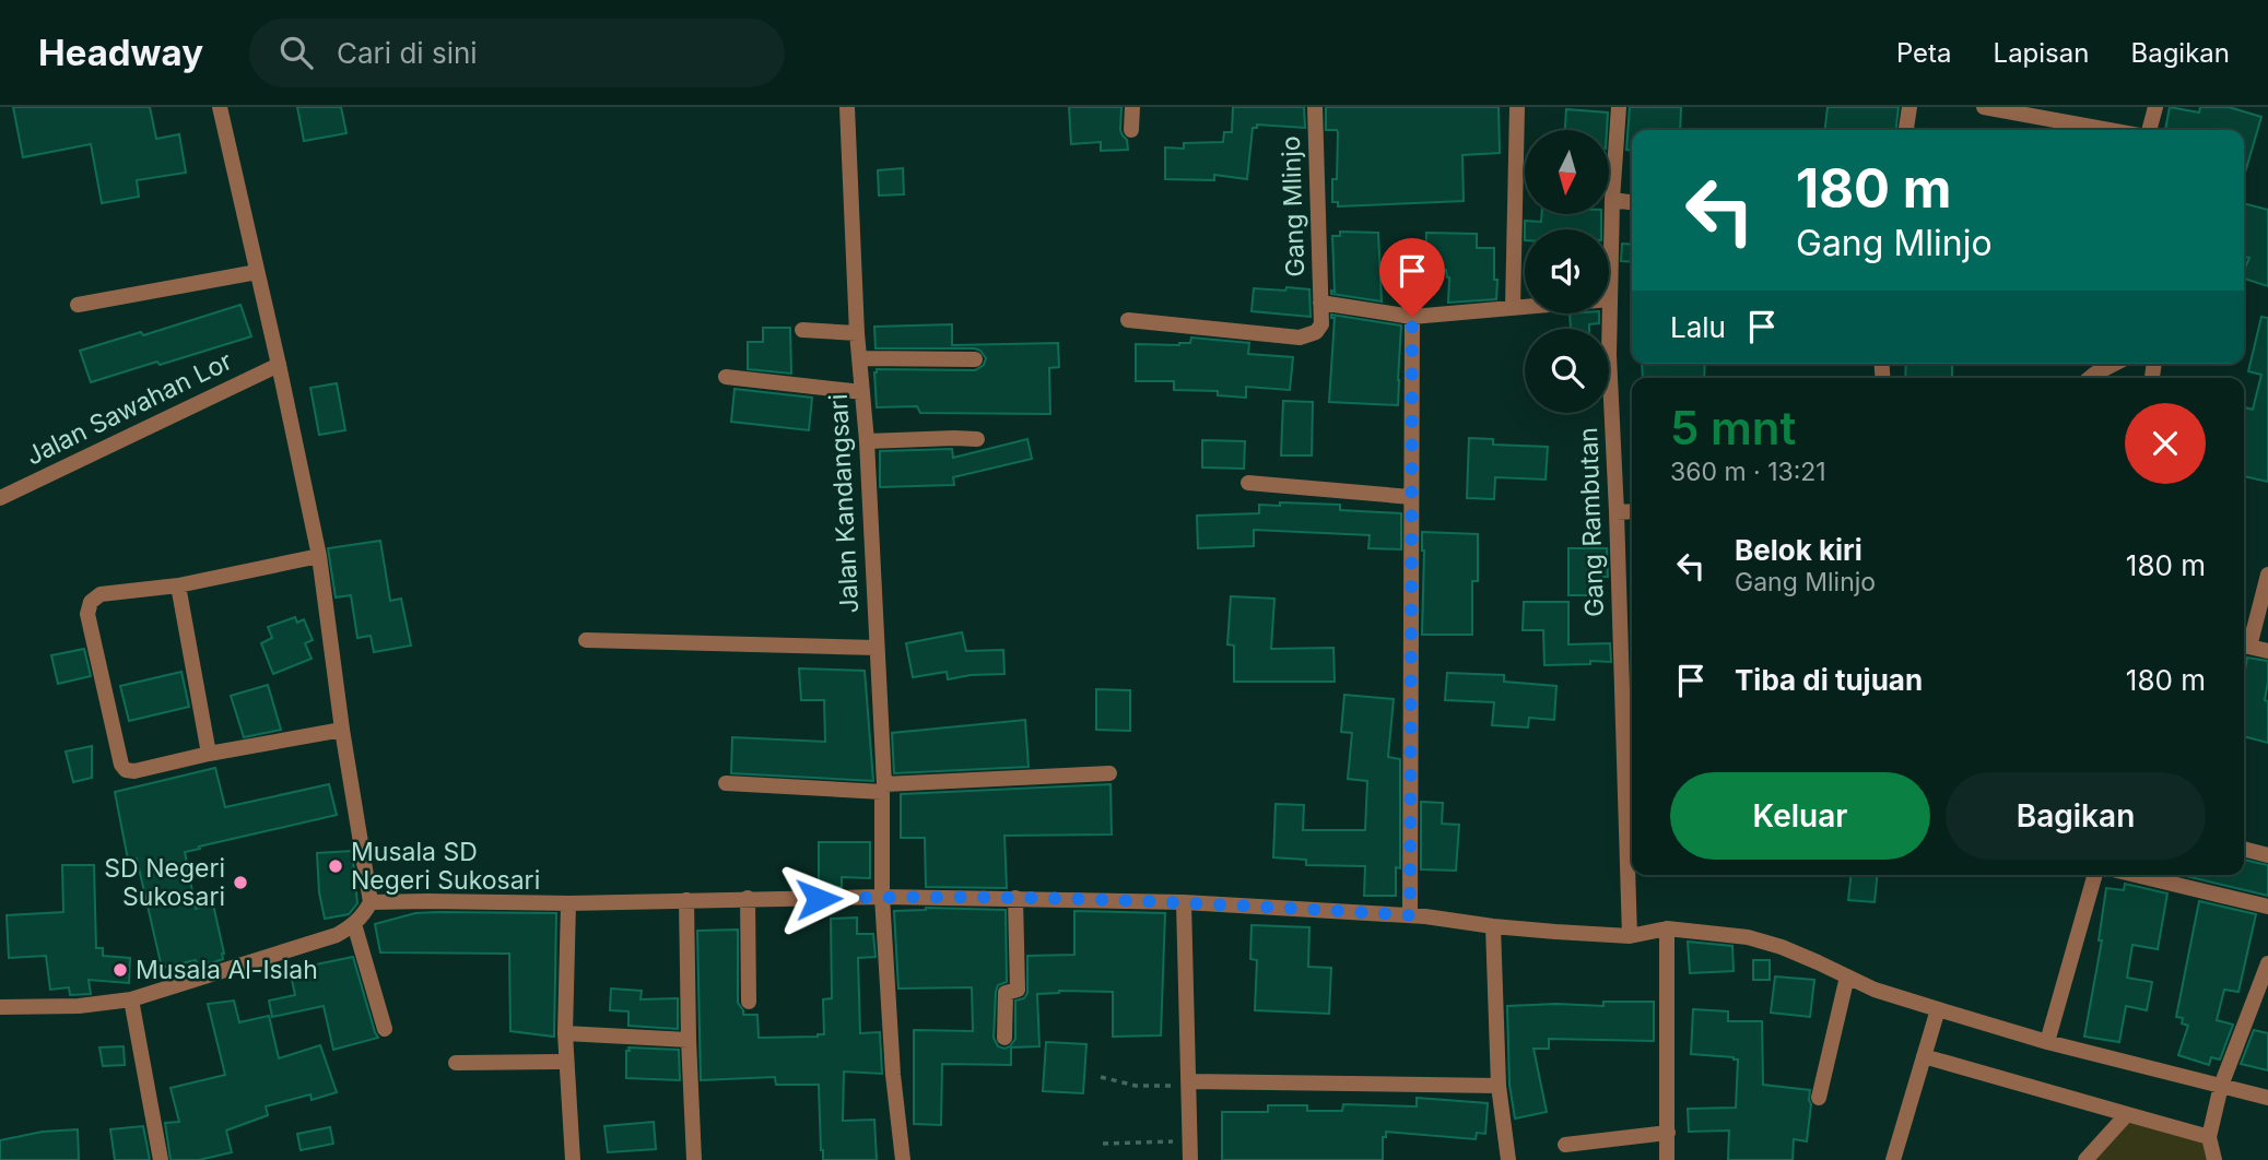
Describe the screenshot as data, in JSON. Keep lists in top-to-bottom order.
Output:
{
  "streets": {
    "street": [
      "Gang Mlinjo",
      "Jalan Sawahan Lor",
      "Jalan Kandangsari",
      "Gang Rambutan"
    ]
  },
  "crossings": [
    ["Gang Mlinjo", "Gang Rambutan"]
  ],
  "places": ["Musala SD Negeri Sukosari", "SD Negeri Sukosari", "Musala Al-Islah"],
  "north": "bottom",
  "page": {
    "header": "Headway",
    "search": "Cari di sini",
    "nav": ["Peta", "Lapisan", "Bagikan"],
    "turn": ["180 m", "Gang Mlinjo"],
    "then": "Lalu",
    "heading": ["5 mnt", "360 m · 13:21"],
    "list": [
      {
        "name": "Belok kiri",
        "note": "Gang Mlinjo",
        "value": "180 m"
      },
      {
        "name": "Tiba di tujuan",
        "value": "180 m"
      }
    ],
    "buttons": ["Keluar", "Bagikan"]
  }
}
